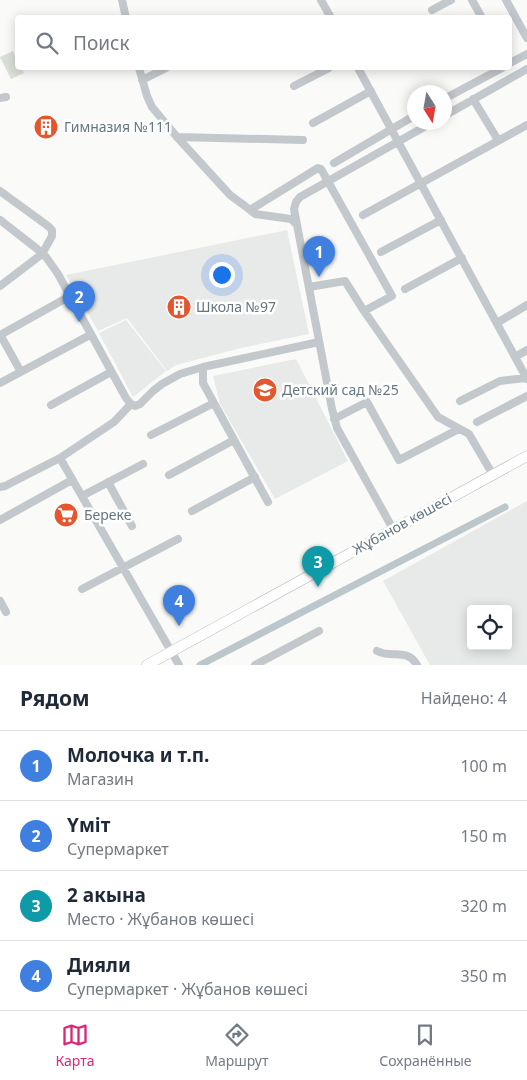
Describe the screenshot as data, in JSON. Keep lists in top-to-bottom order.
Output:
{
  "streets": {
    "main road": ["Жұбанов көшесі"]
  },
  "places": {
    "building": ["Гимназия №111", "Школа №97"],
    "school or university": ["Детский сад №25"],
    "supermarket": ["Береке"]
  },
  "north": "bottom",
  "page": {
    "search": "Поиск",
    "pins": [
      "1",
      "2",
      "3",
      "4"
    ],
    "heading": ["Рядом", "Найдено: 4"],
    "list": [
      {
        "mark": "1",
        "name": "Молочка и т.п.",
        "note": "Магазин",
        "value": "100 m"
      },
      {
        "mark": "2",
        "name": "Үміт",
        "note": "Супермаркет",
        "value": "150 m"
      },
      {
        "mark": "3",
        "name": "2 акына",
        "note": "Место · Жұбанов көшесі",
        "value": "320 m"
      },
      {
        "mark": "4",
        "name": "Дияли",
        "note": "Супермаркет · Жұбанов көшесі",
        "value": "350 m"
      }
    ],
    "nav": ["Карта", "Маршрут", "Сохранённые"]
  }
}
